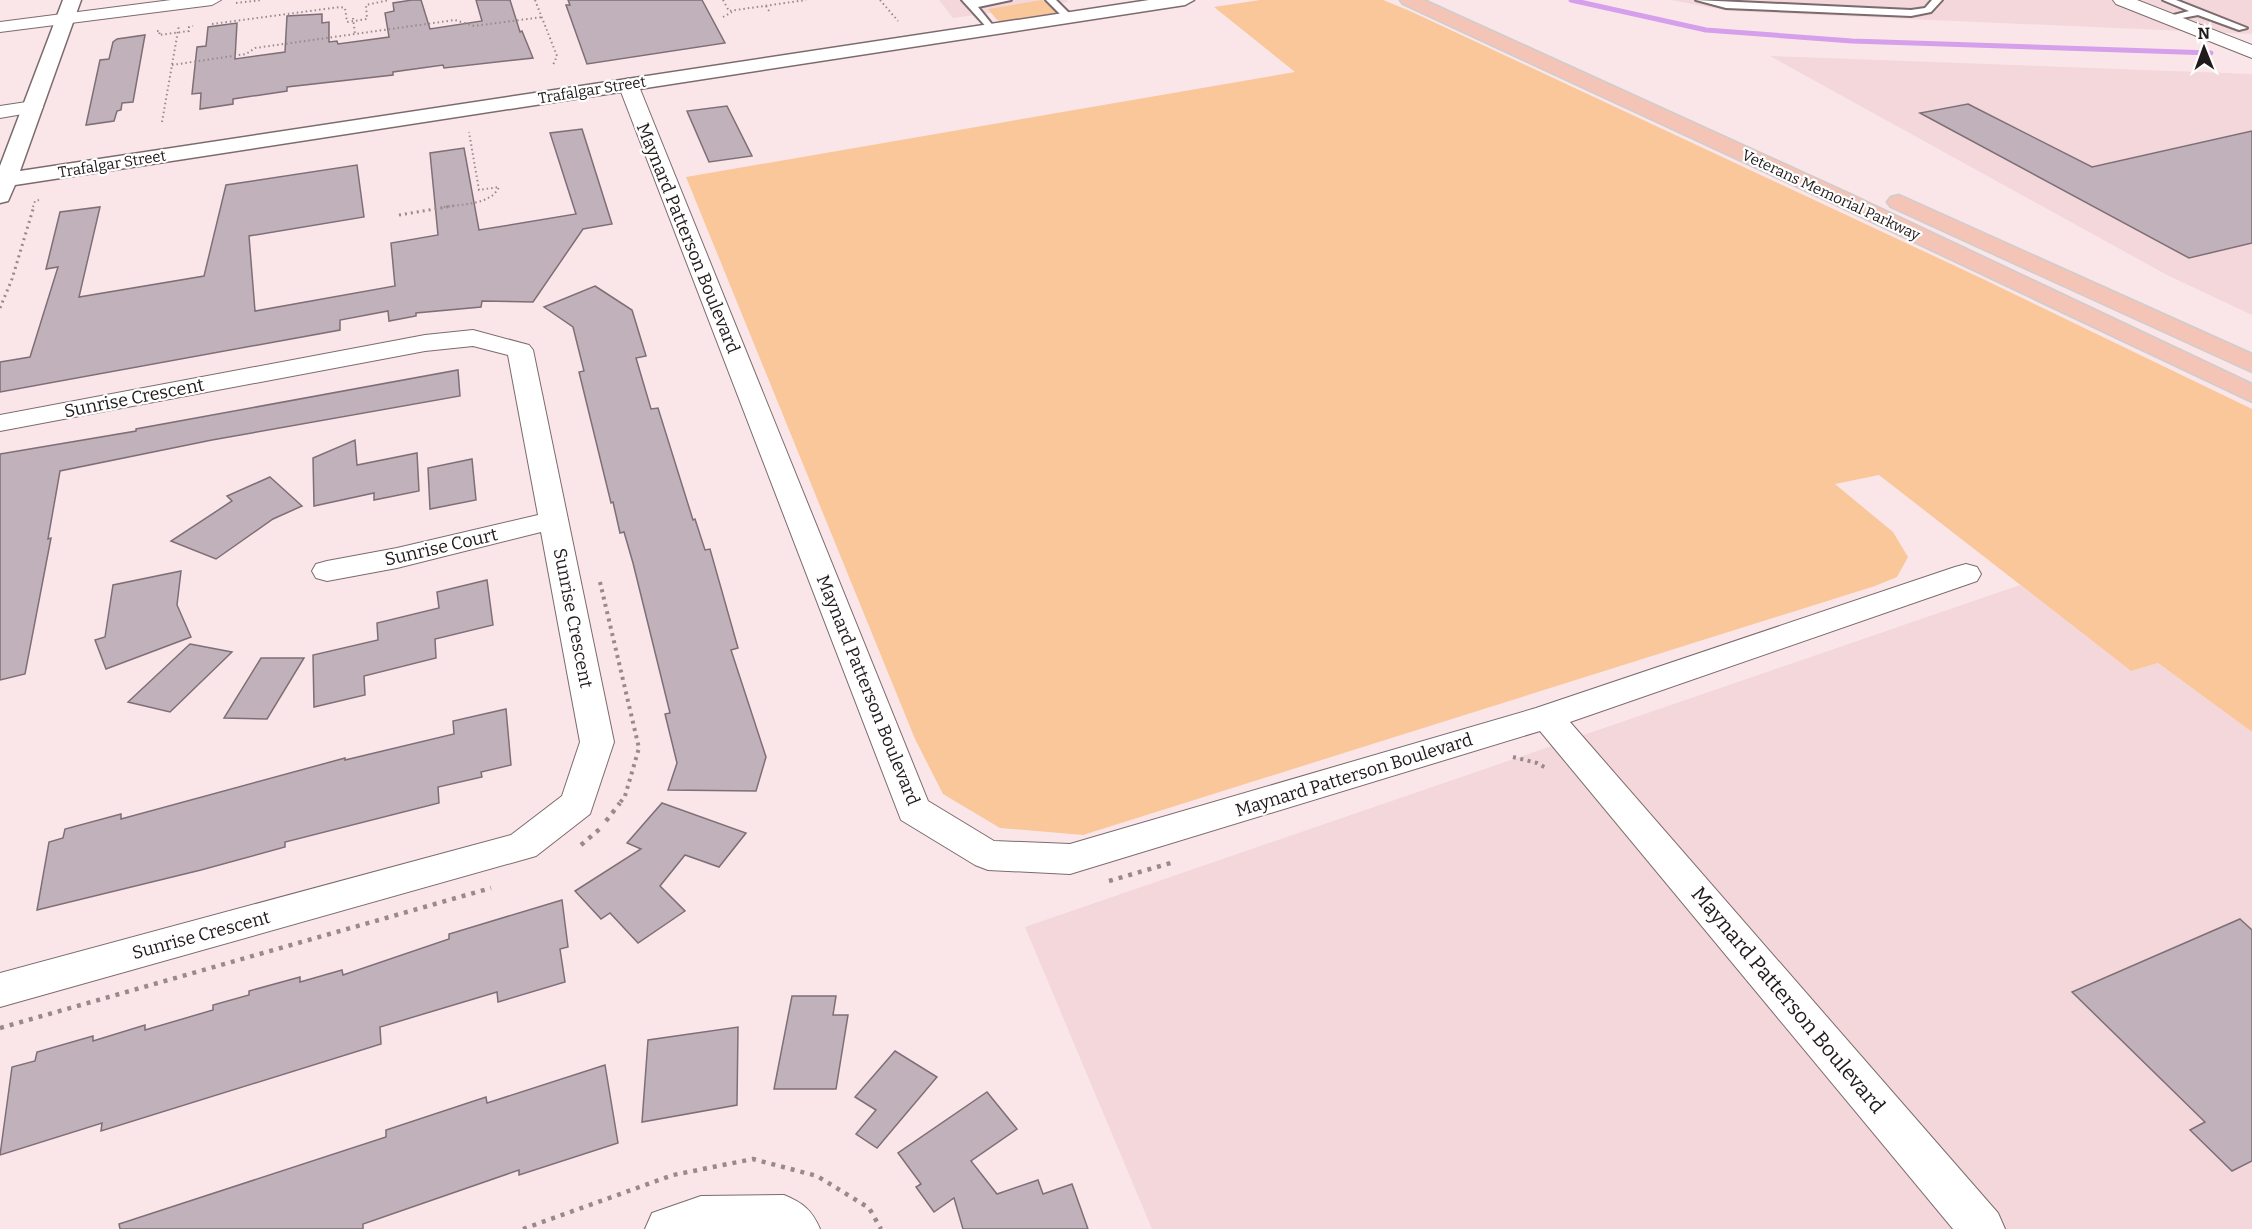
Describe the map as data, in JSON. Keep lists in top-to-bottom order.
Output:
{
  "streets": {
    "highway": ["Veterans Memorial Parkway"],
    "main road": ["Trafalgar Street"],
    "street": ["Maynard Patterson Boulevard", "Sunrise Crescent", "Sunrise Court"]
  },
  "crossings": [
    ["Trafalgar Street", "Maynard Patterson Boulevard"],
    ["Sunrise Crescent", "Sunrise Court"]
  ],
  "north": "top"
}
